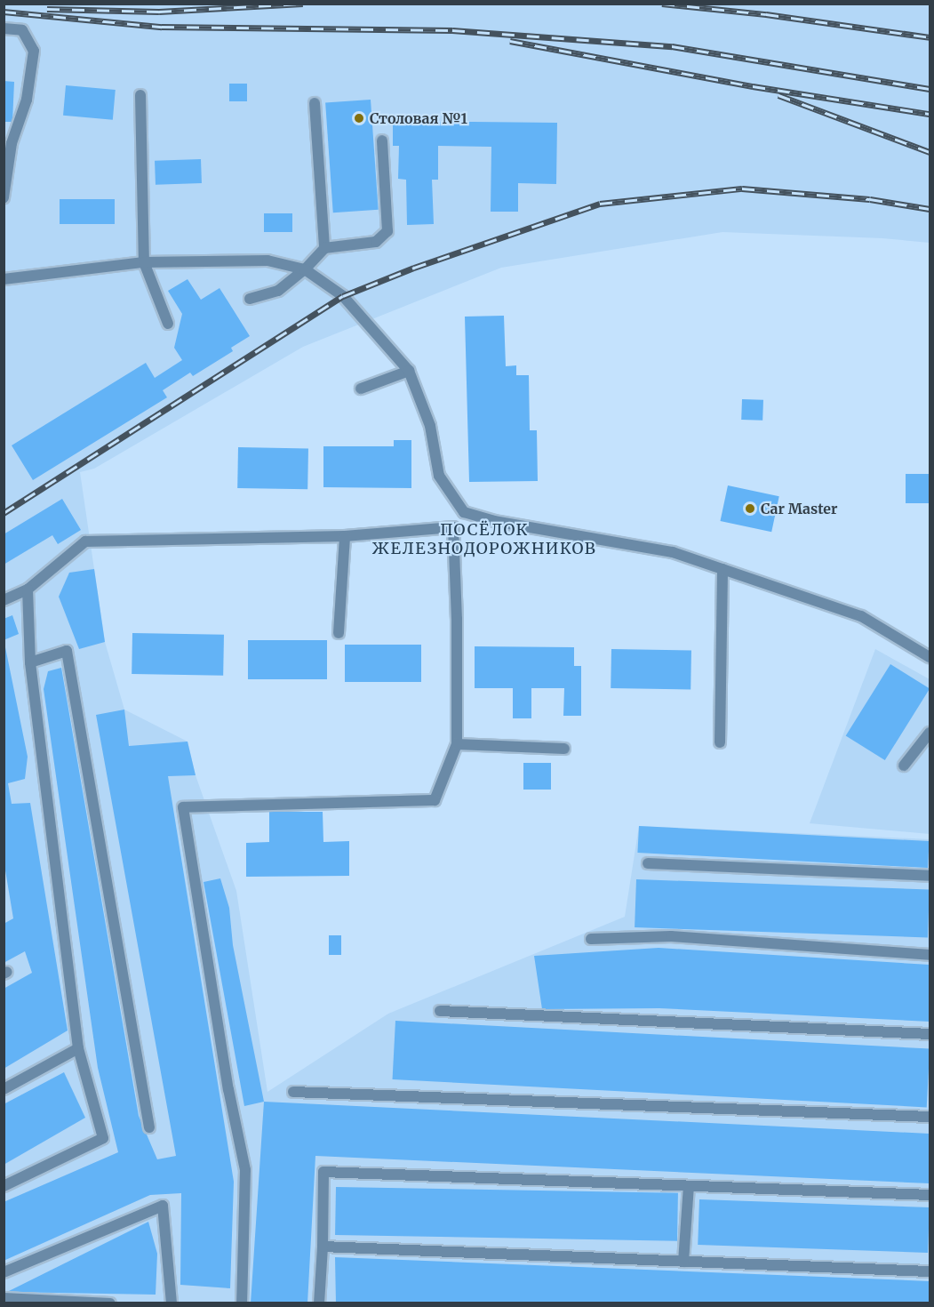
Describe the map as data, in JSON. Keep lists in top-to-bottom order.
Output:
{
  "districts": ["ПОСЁЛОК ЖЕЛЕЗНОДОРОЖНИКОВ"],
  "places": ["Столовая №1", "Car Master"]
}
